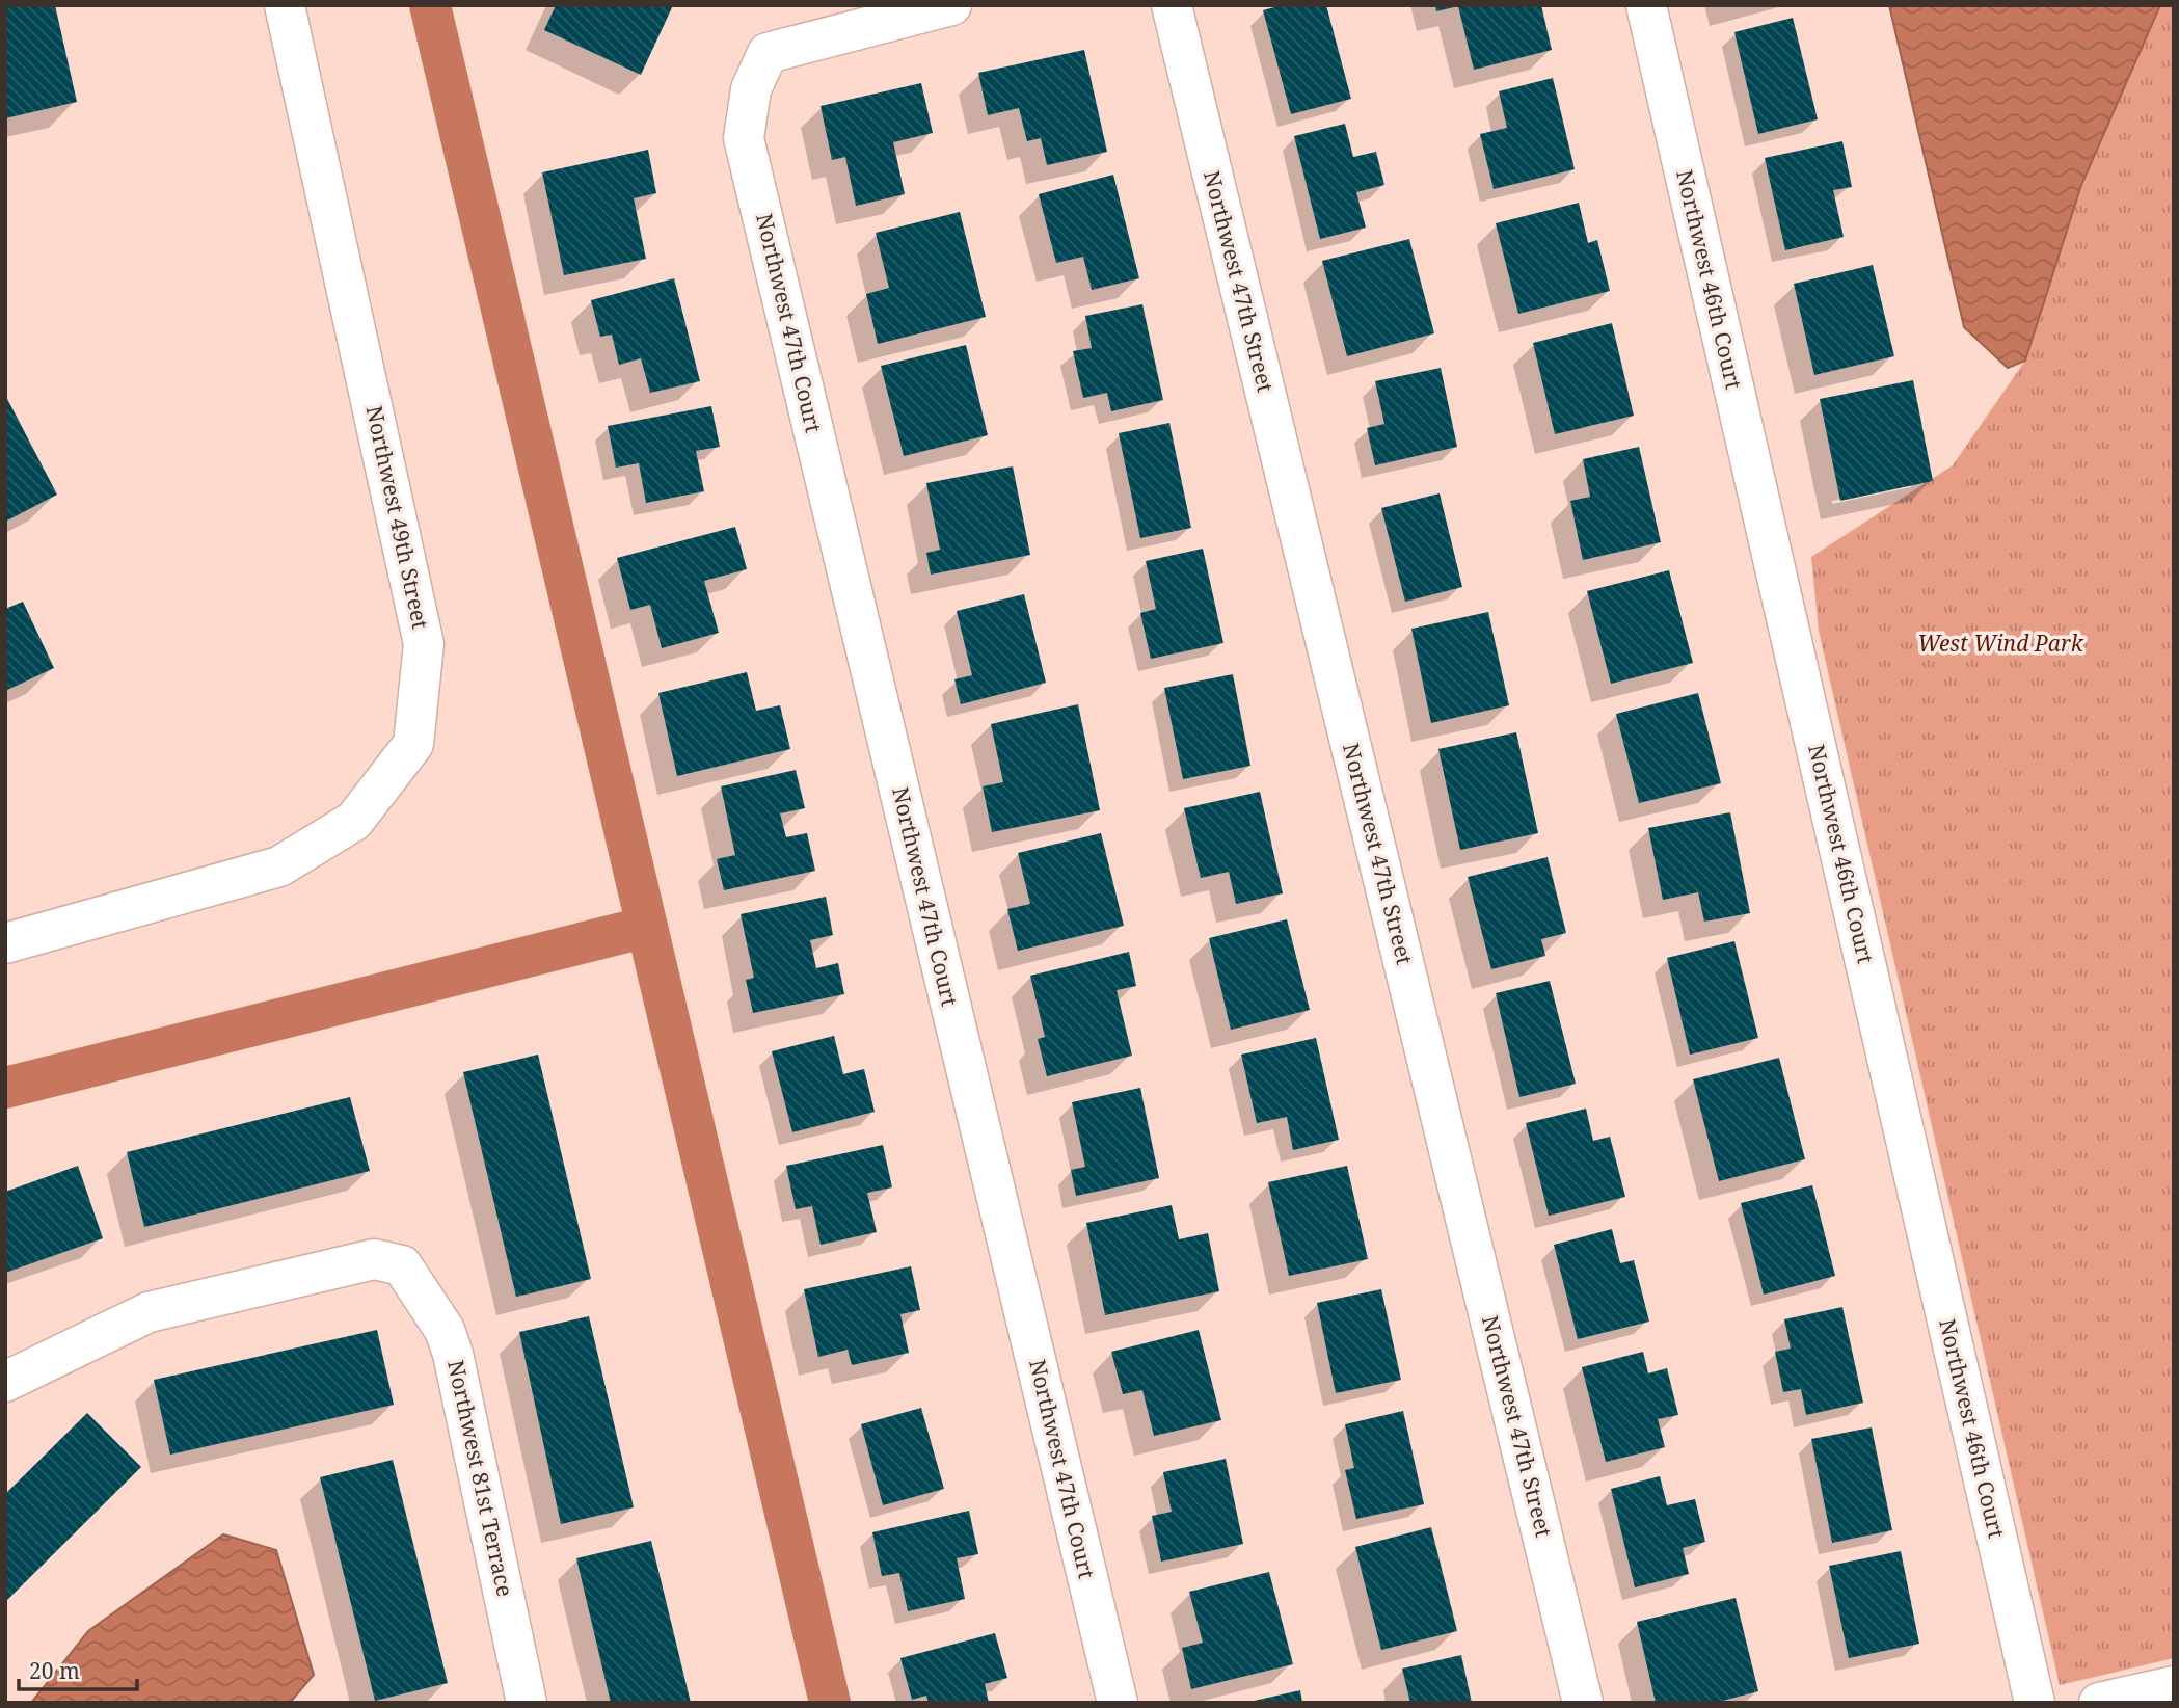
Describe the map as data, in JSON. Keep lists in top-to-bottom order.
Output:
{
  "streets": {
    "street": [
      "Northwest 46th Court",
      "Northwest 47th Street",
      "Northwest 47th Court",
      "Northwest 49th Street",
      "Northwest 81st Terrace"
    ]
  },
  "parks": ["West Wind Park"],
  "scale_bar": "20 m"
}
